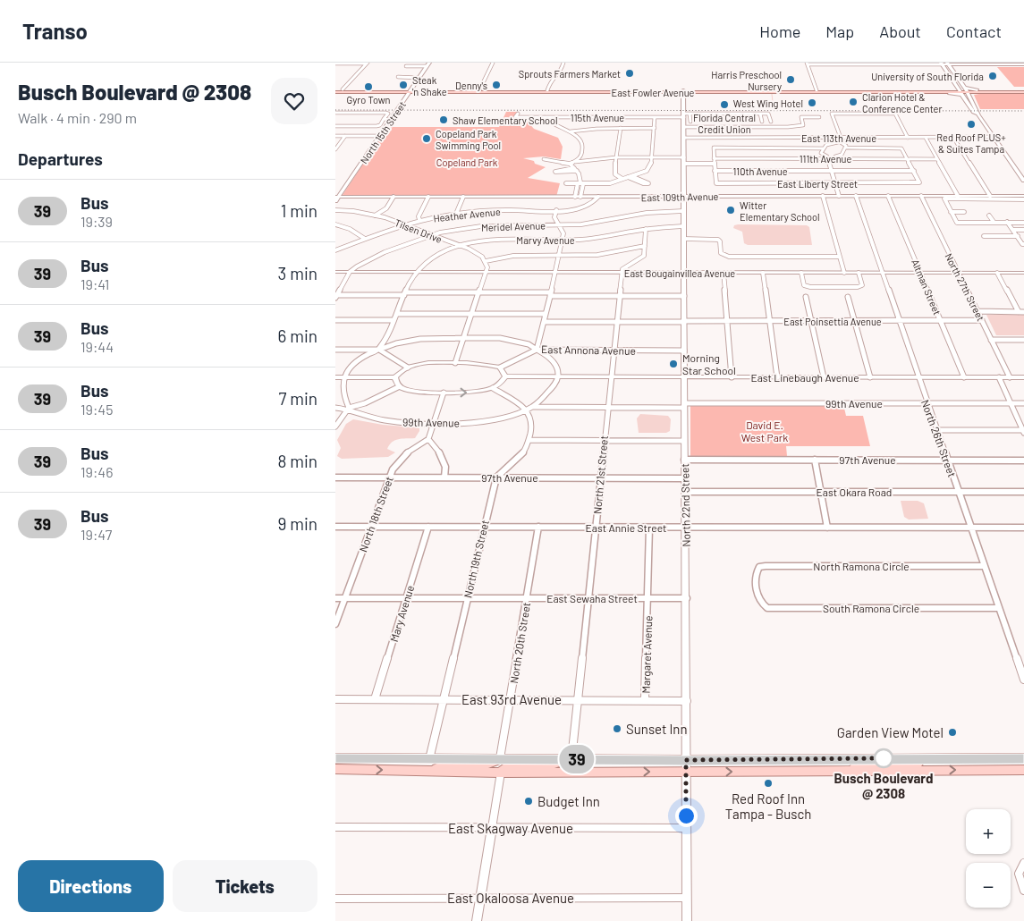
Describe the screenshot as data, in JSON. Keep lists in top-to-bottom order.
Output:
{
  "streets": {
    "main road": ["East Fowler Avenue"],
    "street": [
      "115th Avenue",
      "North 15th Street",
      "East 113th Avenue",
      "111th Avenue",
      "110th Avenue",
      "East Liberty Street",
      "East 109th Avenue",
      "Heather Avenue",
      "Meridel Avenue",
      "Tilsen Drive",
      "Marvy Avenue",
      "East Bougainvillea Avenue",
      "Altman Street",
      "North 27th Street",
      "East Poinsettia Avenue",
      "East Annona Avenue",
      "East Linebaugh Avenue",
      "99th Avenue",
      "North 26th Street",
      "97th Avenue",
      "North 21st Street",
      "East Okara Road",
      "North 22nd Street",
      "North 18th Street",
      "East Annie Street",
      "North 19th Street",
      "North Ramona Circle",
      "East Sewaha Street",
      "South Ramona Circle",
      "Mary Avenue",
      "North 20th Street",
      "Margaret Avenue",
      "East 93rd Avenue",
      "East Skagway Avenue",
      "East Okaloosa Avenue"
    ]
  },
  "crossings": [
    ["East Fowler Avenue", "North 15th Street"],
    ["East Fowler Avenue", "North 22nd Street"],
    ["115th Avenue", "North 22nd Street"],
    ["North 15th Street", "East 109th Avenue"],
    ["East 113th Avenue", "North 22nd Street"],
    ["110th Avenue", "East Liberty Street"],
    ["East 109th Avenue", "Heather Avenue"],
    ["East 109th Avenue", "Altman Street"],
    ["East 109th Avenue", "North 27th Street"],
    ["East 109th Avenue", "North 26th Street"],
    ["East 109th Avenue", "North 22nd Street"],
    ["Heather Avenue", "Tilsen Drive"],
    ["Meridel Avenue", "Tilsen Drive"],
    ["Meridel Avenue", "East Bougainvillea Avenue"],
    ["Meridel Avenue", "North 22nd Street"],
    ["Tilsen Drive", "Marvy Avenue"],
    ["Marvy Avenue", "East Bougainvillea Avenue"],
    ["Marvy Avenue", "North 22nd Street"],
    ["East Bougainvillea Avenue", "Altman Street"],
    ["East Bougainvillea Avenue", "North 27th Street"],
    ["East Bougainvillea Avenue", "North 26th Street"],
    ["East Bougainvillea Avenue", "North 21st Street"],
    ["East Bougainvillea Avenue", "North 22nd Street"],
    ["Altman Street", "East Poinsettia Avenue"],
    ["Altman Street", "East Linebaugh Avenue"],
    ["North 27th Street", "East Poinsettia Avenue"],
    ["North 27th Street", "East Linebaugh Avenue"],
    ["East Poinsettia Avenue", "North 26th Street"],
    ["East Poinsettia Avenue", "North 21st Street"],
    ["East Poinsettia Avenue", "North 22nd Street"],
    ["East Annona Avenue", "North 21st Street"],
    ["East Annona Avenue", "North 22nd Street"],
    ["East Linebaugh Avenue", "North 26th Street"],
    ["East Linebaugh Avenue", "North 21st Street"],
    ["East Linebaugh Avenue", "North 22nd Street"],
    ["99th Avenue", "North 26th Street"],
    ["99th Avenue", "North 21st Street"],
    ["99th Avenue", "North 22nd Street"],
    ["North 26th Street", "97th Avenue"],
    ["North 26th Street", "East Okara Road"],
    ["North 26th Street", "East Annie Street"],
    ["North 26th Street", "North Ramona Circle"],
    ["North 26th Street", "South Ramona Circle"],
    ["97th Avenue", "North 21st Street"],
    ["97th Avenue", "North 22nd Street"],
    ["97th Avenue", "North 18th Street"],
    ["97th Avenue", "North 19th Street"],
    ["North 21st Street", "East Annie Street"],
    ["North 21st Street", "East Sewaha Street"],
    ["North 21st Street", "East 93rd Avenue"],
    ["East Okara Road", "North 22nd Street"],
    ["North 22nd Street", "East Annie Street"],
    ["North 22nd Street", "East Sewaha Street"],
    ["North 22nd Street", "East 93rd Avenue"],
    ["North 22nd Street", "East Skagway Avenue"],
    ["North 22nd Street", "East Okaloosa Avenue"],
    ["North 18th Street", "East Annie Street"],
    ["North 18th Street", "East Sewaha Street"],
    ["East Annie Street", "North 19th Street"],
    ["East Annie Street", "Mary Avenue"],
    ["East Annie Street", "North 20th Street"],
    ["East Annie Street", "Margaret Avenue"],
    ["North 19th Street", "East Sewaha Street"],
    ["North 19th Street", "East 93rd Avenue"],
    ["North Ramona Circle", "South Ramona Circle"],
    ["East Sewaha Street", "Mary Avenue"],
    ["East Sewaha Street", "North 20th Street"],
    ["East Sewaha Street", "Margaret Avenue"],
    ["Mary Avenue", "East 93rd Avenue"],
    ["North 20th Street", "East 93rd Avenue"],
    ["Margaret Avenue", "East 93rd Avenue"]
  ],
  "parks": ["Copeland Park", "David E. West Park"],
  "places": [
    "Sprouts Farmers Market",
    "University of South Florida",
    "Harris Preschool Nursery",
    "Steak 'n Shake",
    "Denny's",
    "Gyro Town",
    "Clarion Hotel & Conference Center",
    "West Wing Hotel",
    "Florida Central Credit Union",
    "Shaw Elementary School",
    "Red Roof PLUS+ & Suites Tampa",
    "Copeland Park Swimming Pool",
    "Witter Elementary School",
    "Morning Star School",
    "Sunset Inn",
    "Garden View Motel",
    "Busch Boulevard @ 2308",
    "Red Roof Inn Tampa - Busch",
    "Budget Inn"
  ],
  "lines": ["bus line 39"],
  "page": {
    "header": "Transo",
    "nav": [
      "Home",
      "Map",
      "About",
      "Contact"
    ],
    "heading": [
      ["Busch Boulevard @ 2308", "Walk · 4 min · 290 m"],
      "Departures"
    ],
    "on_map": "39",
    "list": [
      {
        "mark": "39",
        "name": "Bus",
        "note": "19:39",
        "value": "1 min"
      },
      {
        "mark": "39",
        "name": "Bus",
        "note": "19:41",
        "value": "3 min"
      },
      {
        "mark": "39",
        "name": "Bus",
        "note": "19:44",
        "value": "6 min"
      },
      {
        "mark": "39",
        "name": "Bus",
        "note": "19:45",
        "value": "7 min"
      },
      {
        "mark": "39",
        "name": "Bus",
        "note": "19:46",
        "value": "8 min"
      },
      {
        "mark": "39",
        "name": "Bus",
        "note": "19:47",
        "value": "9 min"
      }
    ],
    "map_buttons": ["+", "−"],
    "buttons": ["Directions", "Tickets"]
  }
}
